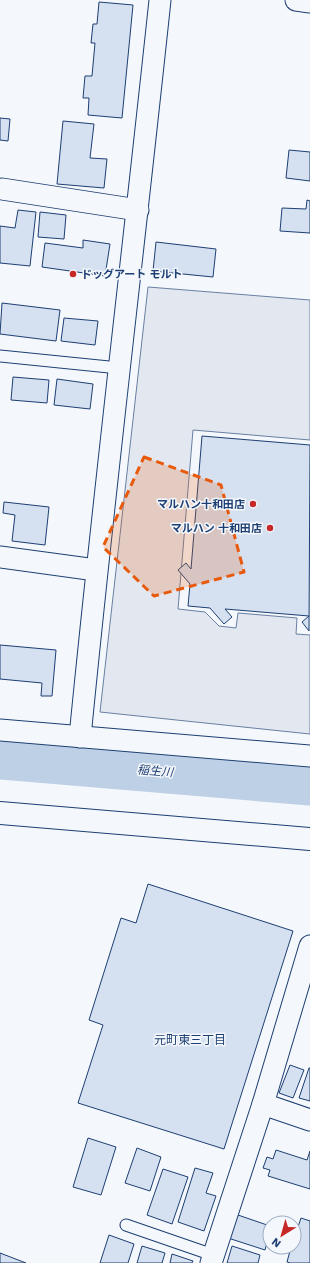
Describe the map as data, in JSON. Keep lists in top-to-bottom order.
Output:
{
  "districts": ["元町東三丁目"],
  "water": ["稲生川"],
  "places": ["ドッグアート モルト", "マルハン十和田店", "マルハン 十和田店"],
  "north": "bottom left"
}
